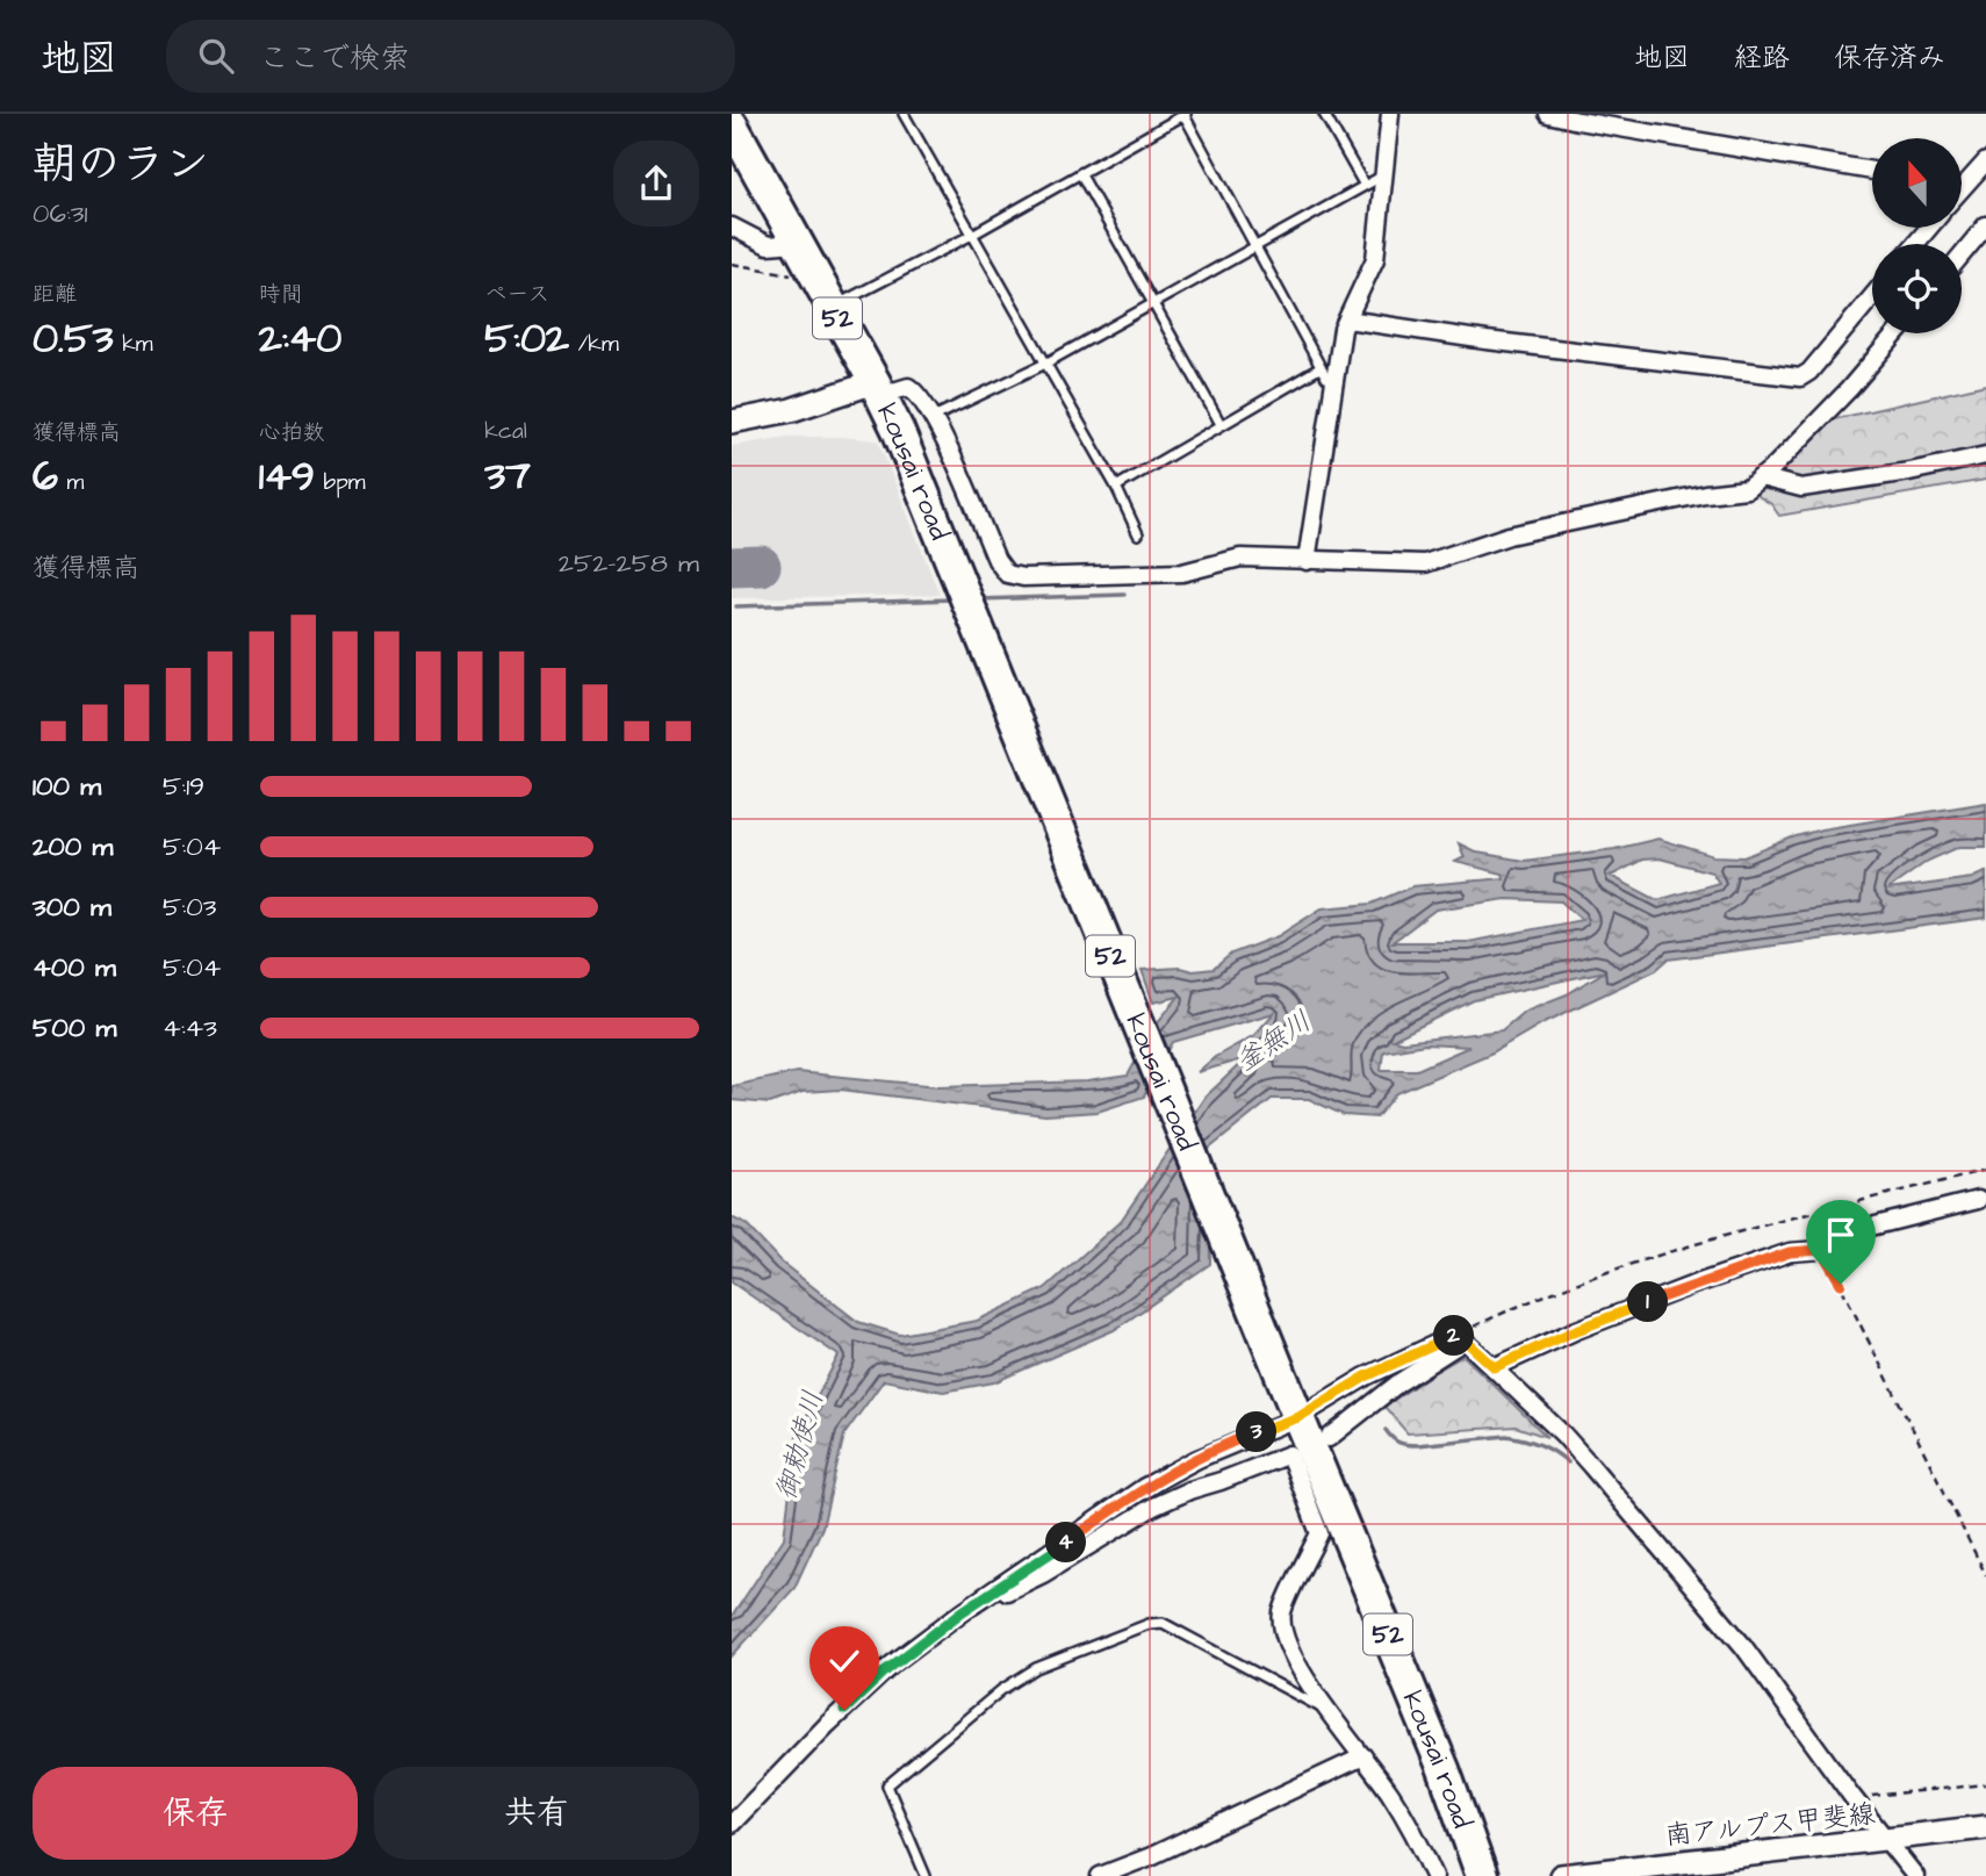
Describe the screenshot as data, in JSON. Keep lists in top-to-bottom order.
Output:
{
  "streets": {
    "highway": ["52", "kousai road"],
    "main road": ["南アルプス甲斐線"]
  },
  "water": ["釜無川", "御勅使川"],
  "north": "top",
  "page": {
    "header": "地図",
    "search": "ここで検索",
    "nav": ["地図", "経路", "保存済み"],
    "heading": ["朝のラン", "06:31"],
    "stats": [
      ["距離", "0.53 km"],
      ["時間", "2:40"],
      ["ペース", "5:02 /km"],
      ["獲得標高", "6 m"],
      ["心拍数", "149 bpm"],
      ["kcal", "37"]
    ],
    "chart": ["獲得標高", "252–258 m"],
    "list": [
      {
        "name": "100 m",
        "note": "5:19"
      },
      {
        "name": "200 m",
        "note": "5:04"
      },
      {
        "name": "300 m",
        "note": "5:03"
      },
      {
        "name": "400 m",
        "note": "5:04"
      },
      {
        "name": "500 m",
        "note": "4:43"
      }
    ],
    "pins": [
      "1",
      "2",
      "3",
      "4"
    ],
    "buttons": ["保存", "共有"]
  }
}
